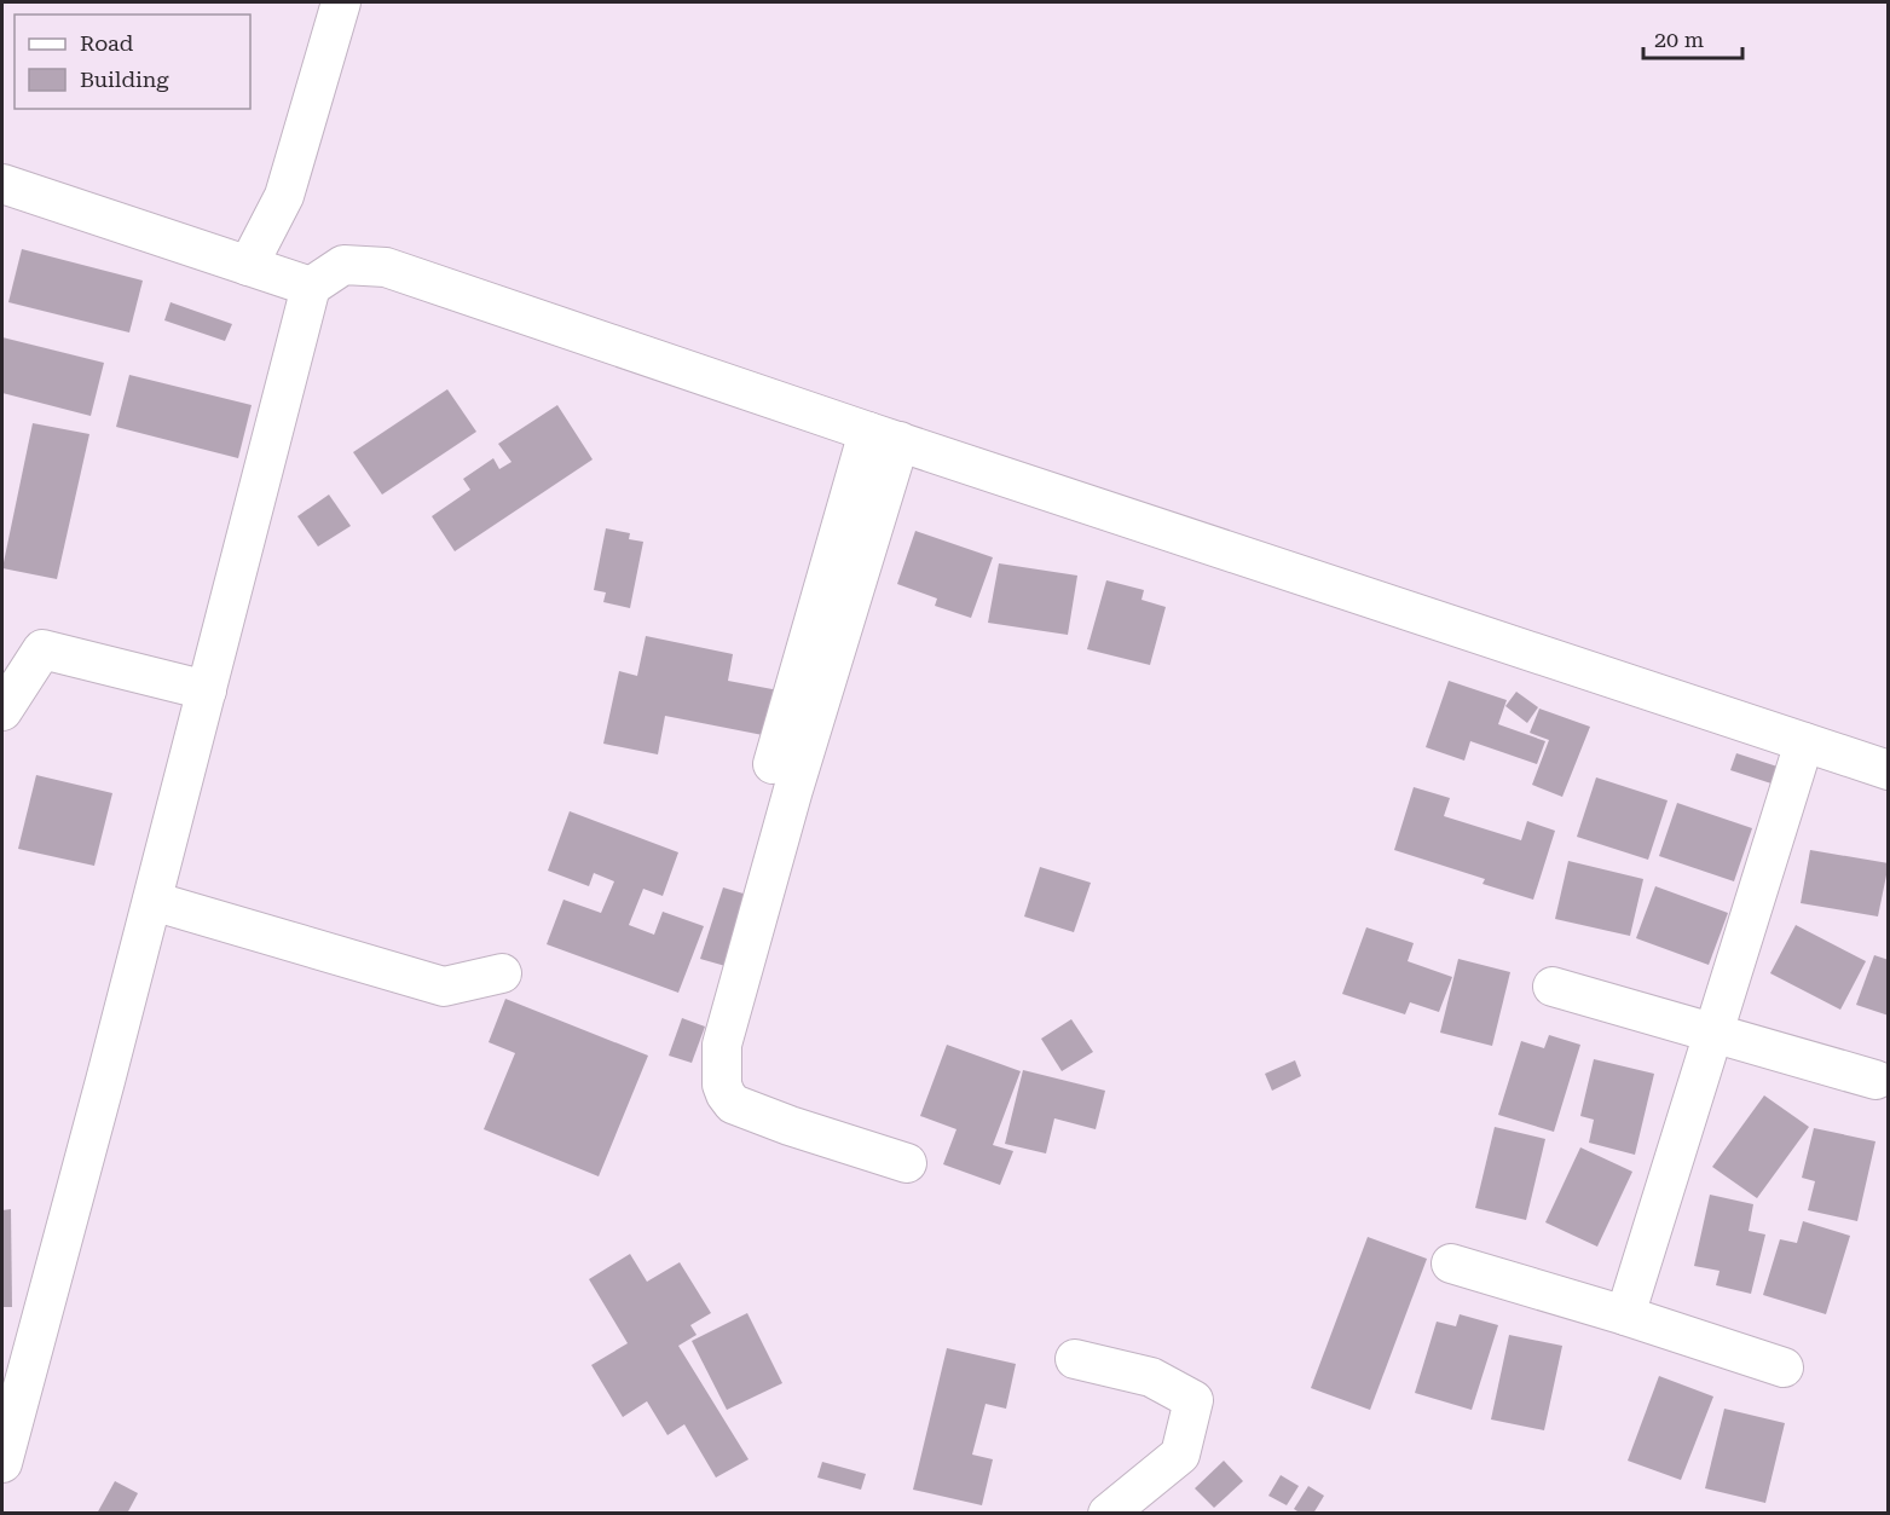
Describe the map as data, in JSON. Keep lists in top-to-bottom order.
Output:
{
  "legend": ["Road", "Building"],
  "scale_bar": "20 m"
}
